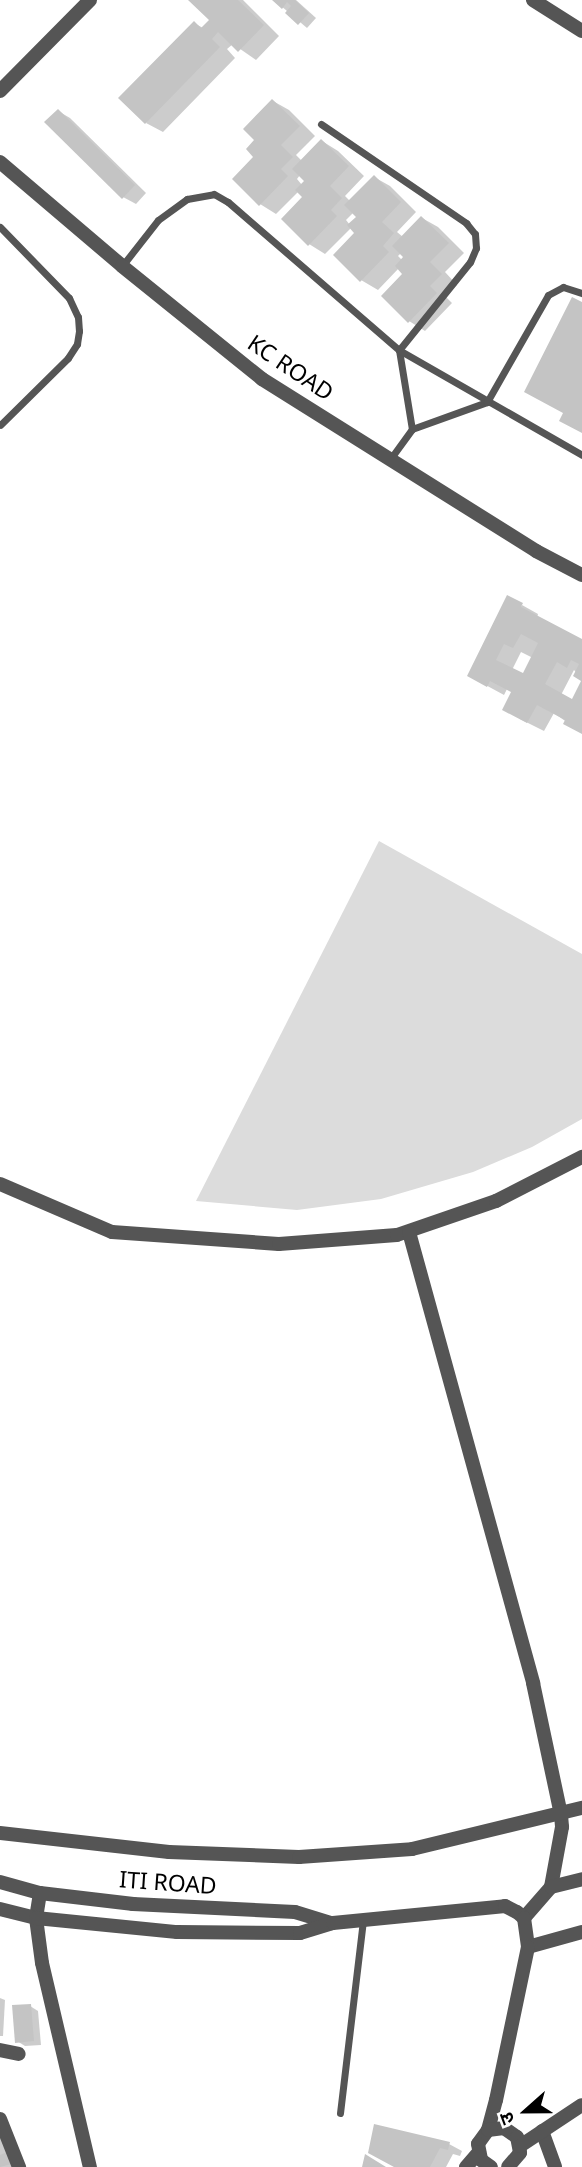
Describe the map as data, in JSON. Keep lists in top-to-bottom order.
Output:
{
  "streets": {
    "street": ["KC ROAD", "ITI ROAD"]
  },
  "north": "left"
}
